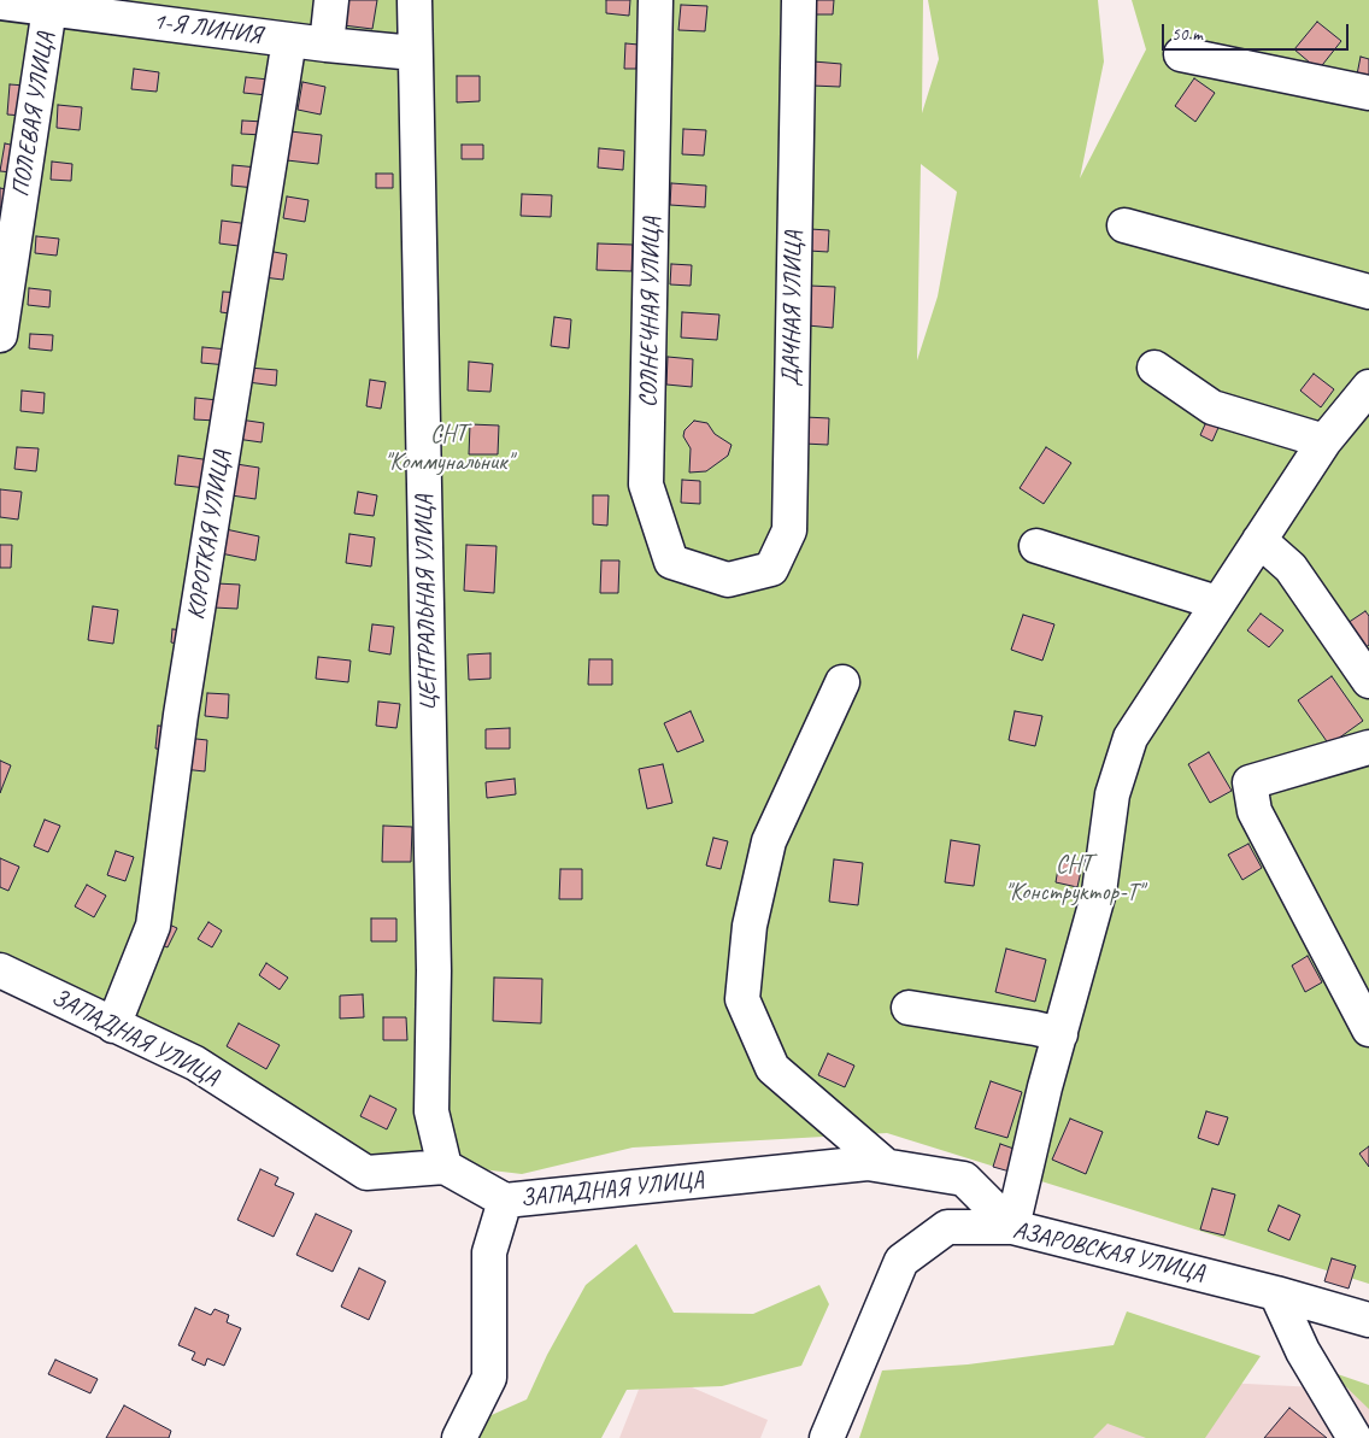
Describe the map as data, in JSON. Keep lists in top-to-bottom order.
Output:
{
  "streets": {
    "street": [
      "1-Я ЛИНИЯ",
      "ПОЛЕВАЯ УЛИЦА",
      "ДАЧНАЯ УЛИЦА",
      "СОЛНЕЧНАЯ УЛИЦА",
      "КОРОТКАЯ УЛИЦА",
      "ЦЕНТРАЛЬНАЯ УЛИЦА",
      "ЗАПАДНАЯ УЛИЦА",
      "АЗАРОВСКАЯ УЛИЦА"
    ]
  },
  "crossings": [
    ["1-Я ЛИНИЯ", "ПОЛЕВАЯ УЛИЦА"],
    ["1-Я ЛИНИЯ", "КОРОТКАЯ УЛИЦА"],
    ["1-Я ЛИНИЯ", "ЦЕНТРАЛЬНАЯ УЛИЦА"],
    ["ДАЧНАЯ УЛИЦА", "СОЛНЕЧНАЯ УЛИЦА"],
    ["КОРОТКАЯ УЛИЦА", "ЗАПАДНАЯ УЛИЦА"],
    ["ЦЕНТРАЛЬНАЯ УЛИЦА", "ЗАПАДНАЯ УЛИЦА"],
    ["ЗАПАДНАЯ УЛИЦА", "АЗАРОВСКАЯ УЛИЦА"]
  ],
  "parks": ["СНТ \"Коммунальник\"", "СНТ \"Конструктор-Т\""],
  "scale_bar": "50 m"
}
